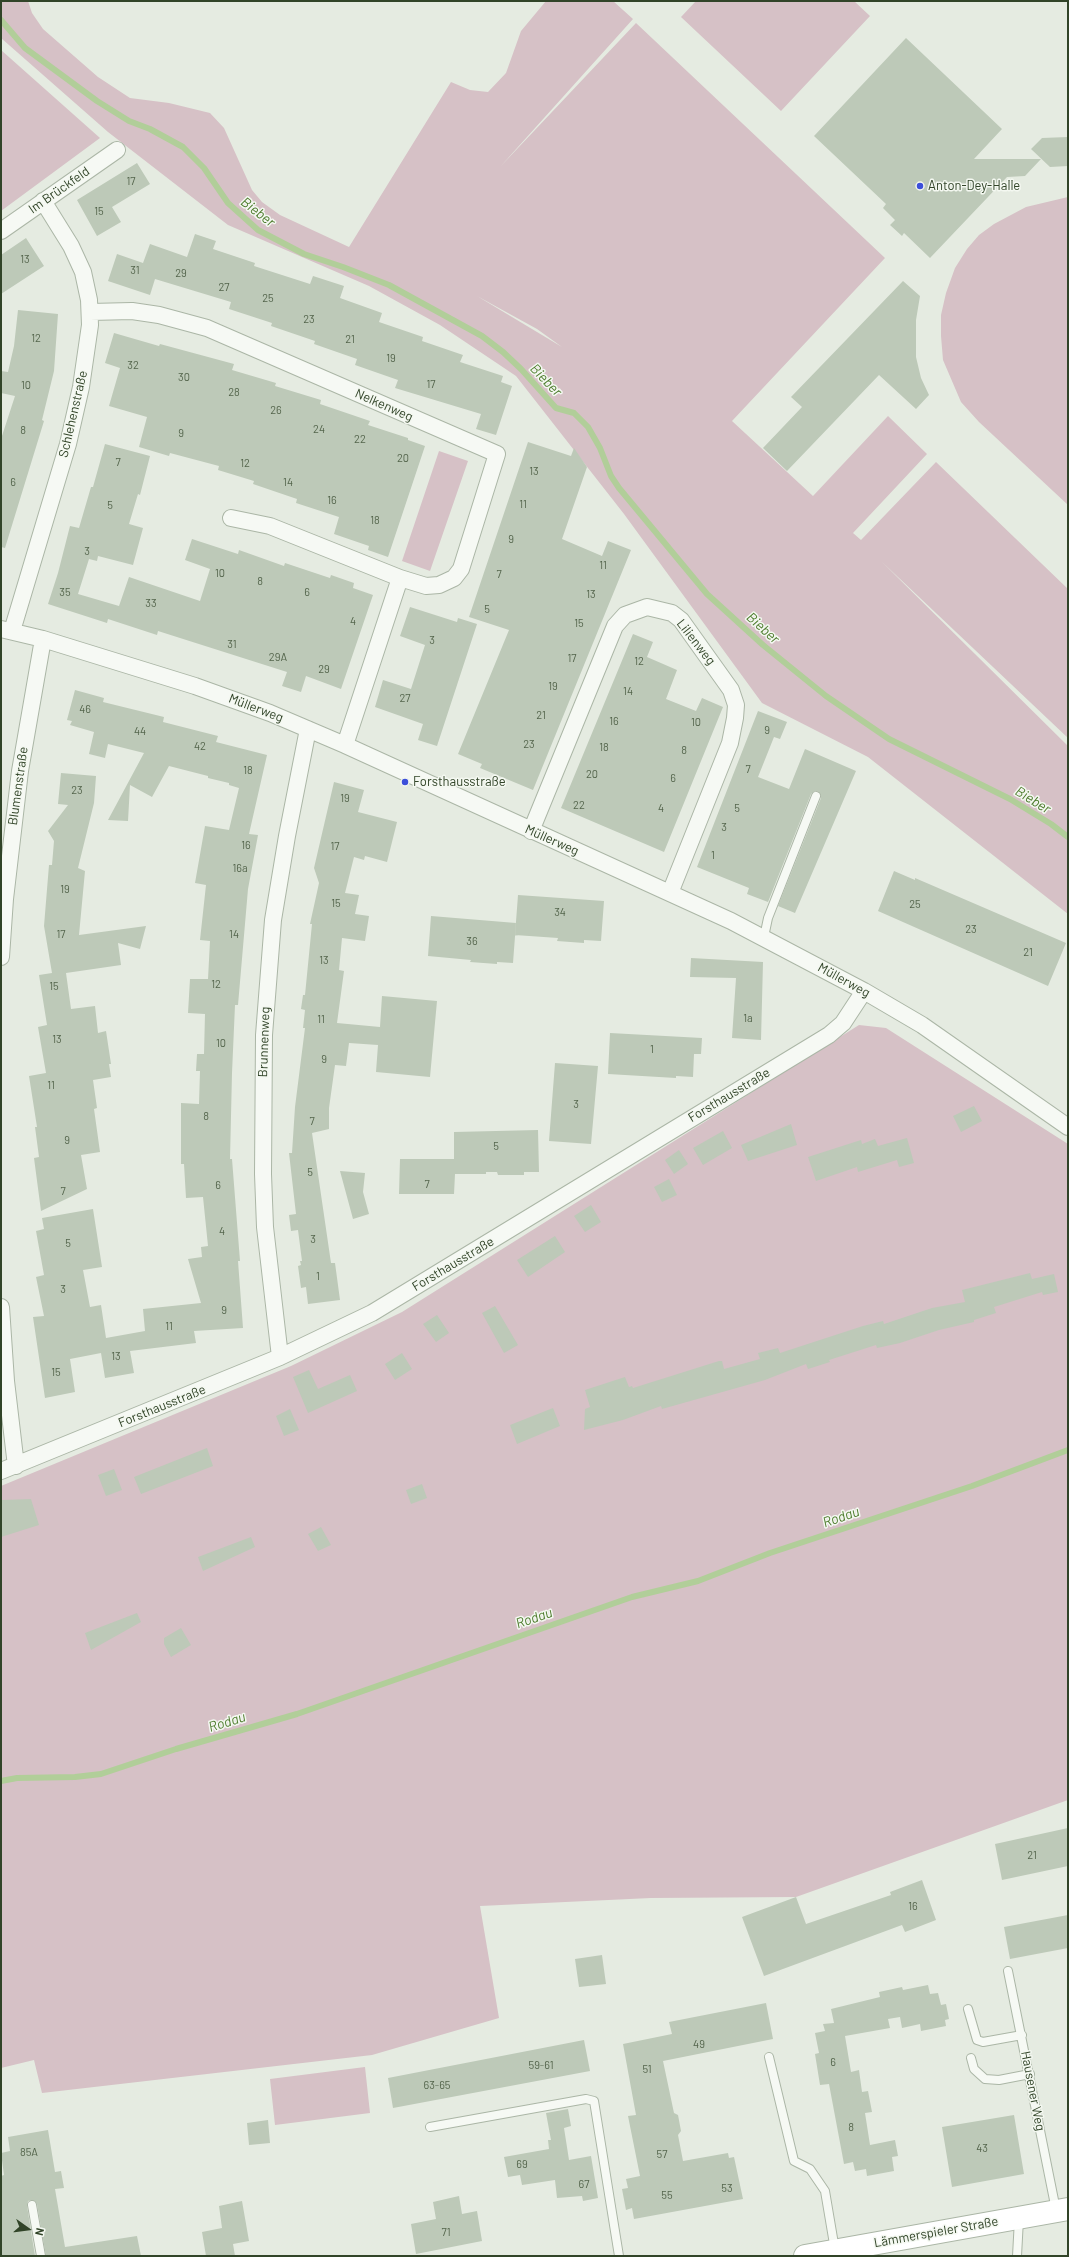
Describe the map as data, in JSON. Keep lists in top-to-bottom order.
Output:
{
  "streets": {
    "main road": ["Lämmerspieler Straße"],
    "street": [
      "Im Brückfeld",
      "Nelkenweg",
      "Schlehenstraße",
      "Lilienweg",
      "Müllerweg",
      "Blumenstraße",
      "Brunnenweg",
      "Forsthausstraße"
    ],
    "lane": ["Hausener Weg"]
  },
  "crossings": [
    ["Im Brückfeld", "Schlehenstraße"],
    ["Nelkenweg", "Schlehenstraße"],
    ["Schlehenstraße", "Müllerweg"],
    ["Lilienweg", "Müllerweg"],
    ["Müllerweg", "Blumenstraße"],
    ["Müllerweg", "Brunnenweg"],
    ["Müllerweg", "Forsthausstraße"],
    ["Brunnenweg", "Forsthausstraße"],
    ["Hausener Weg", "Lämmerspieler Straße"]
  ],
  "water": ["Bieber", "Rodau"],
  "places": ["Anton-Dey-Halle", "Forsthausstraße"],
  "house_numbers": [
    "17",
    "15",
    "13",
    "31",
    "29",
    "27",
    "25",
    "23",
    "12",
    "21",
    "19",
    "32",
    "30",
    "17",
    "10",
    "28",
    "26",
    "24",
    "8",
    "9",
    "22",
    "20",
    "7",
    "12",
    "13",
    "6",
    "14",
    "16",
    "11",
    "5",
    "18",
    "9",
    "3",
    "11",
    "10",
    "7",
    "8",
    "35",
    "6",
    "13",
    "33",
    "5",
    "4",
    "15",
    "3",
    "31",
    "29A",
    "17",
    "12",
    "29",
    "19",
    "14",
    "27",
    "46",
    "21",
    "16",
    "10",
    "9",
    "44",
    "23",
    "42",
    "18",
    "8",
    "7",
    "18",
    "20",
    "6",
    "23",
    "19",
    "22",
    "4",
    "5",
    "3",
    "16",
    "17",
    "1",
    "16a",
    "19",
    "15",
    "25",
    "34",
    "23",
    "17",
    "14",
    "36",
    "21",
    "13",
    "12",
    "15",
    "1a",
    "11",
    "13",
    "10",
    "1",
    "9",
    "11",
    "3",
    "8",
    "7",
    "9",
    "5",
    "5",
    "7",
    "6",
    "7",
    "4",
    "3",
    "5",
    "1",
    "3",
    "9",
    "11",
    "13",
    "15",
    "21",
    "16",
    "49",
    "6",
    "59-61",
    "51",
    "63-65",
    "8",
    "43",
    "85A",
    "57",
    "69",
    "67",
    "53",
    "55",
    "71"
  ],
  "north": "right"
}
